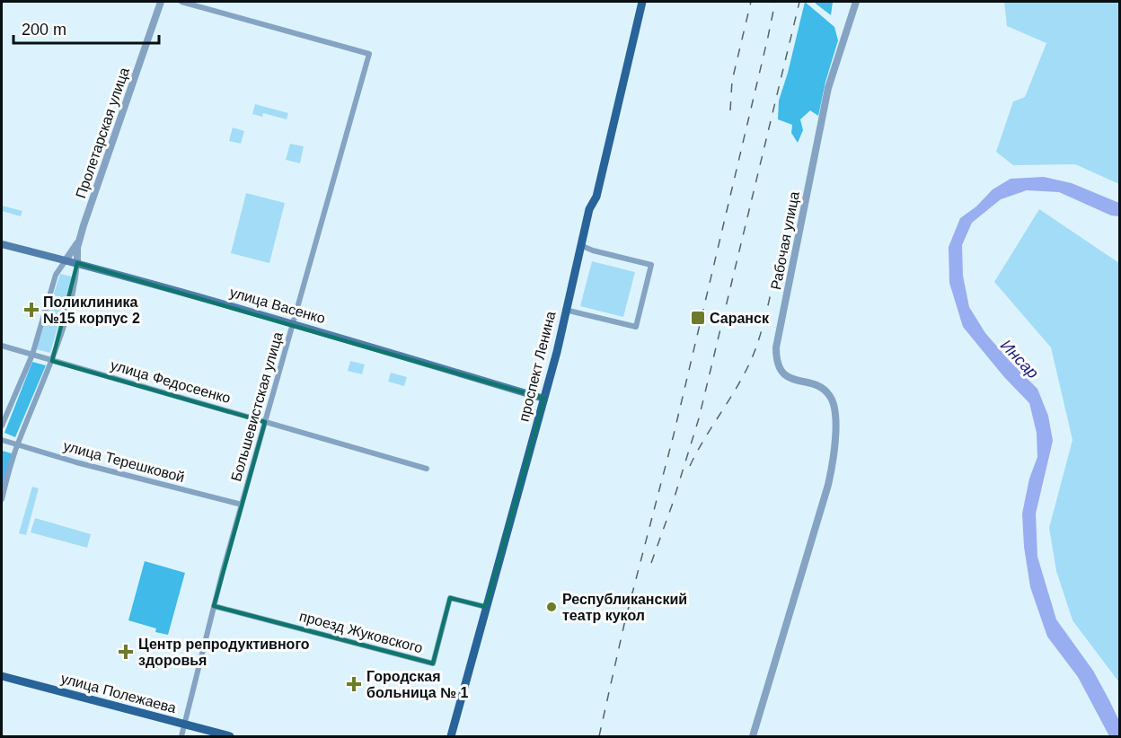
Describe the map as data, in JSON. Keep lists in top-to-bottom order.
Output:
{
  "streets": {
    "main road": ["улица Васенко", "проспект Ленина", "улица Полежаева"],
    "street": [
      "Пролетарская улица",
      "Рабочая улица",
      "улица Федосеенко",
      "Большевистская улица",
      "улица Терешковой",
      "проезд Жуковского"
    ]
  },
  "crossings": [
    ["Пролетарская улица", "улица Васенко"],
    ["Пролетарская улица", "улица Федосеенко"],
    ["Пролетарская улица", "улица Терешковой"],
    ["улица Васенко", "проспект Ленина"],
    ["улица Васенко", "Большевистская улица"],
    ["проспект Ленина", "проезд Жуковского"],
    ["улица Федосеенко", "Большевистская улица"],
    ["Большевистская улица", "улица Терешковой"],
    ["Большевистская улица", "проезд Жуковского"],
    ["Большевистская улица", "улица Полежаева"]
  ],
  "water": ["Инсар"],
  "places": {
    "health": ["Поликлиника №15 корпус 2", "Центр репродуктивного здоровья", "Городская больница № 1"],
    "transit": ["Саранск"],
    "other": ["Республиканский театр кукол"]
  },
  "scale_bar": "200 m"
}
